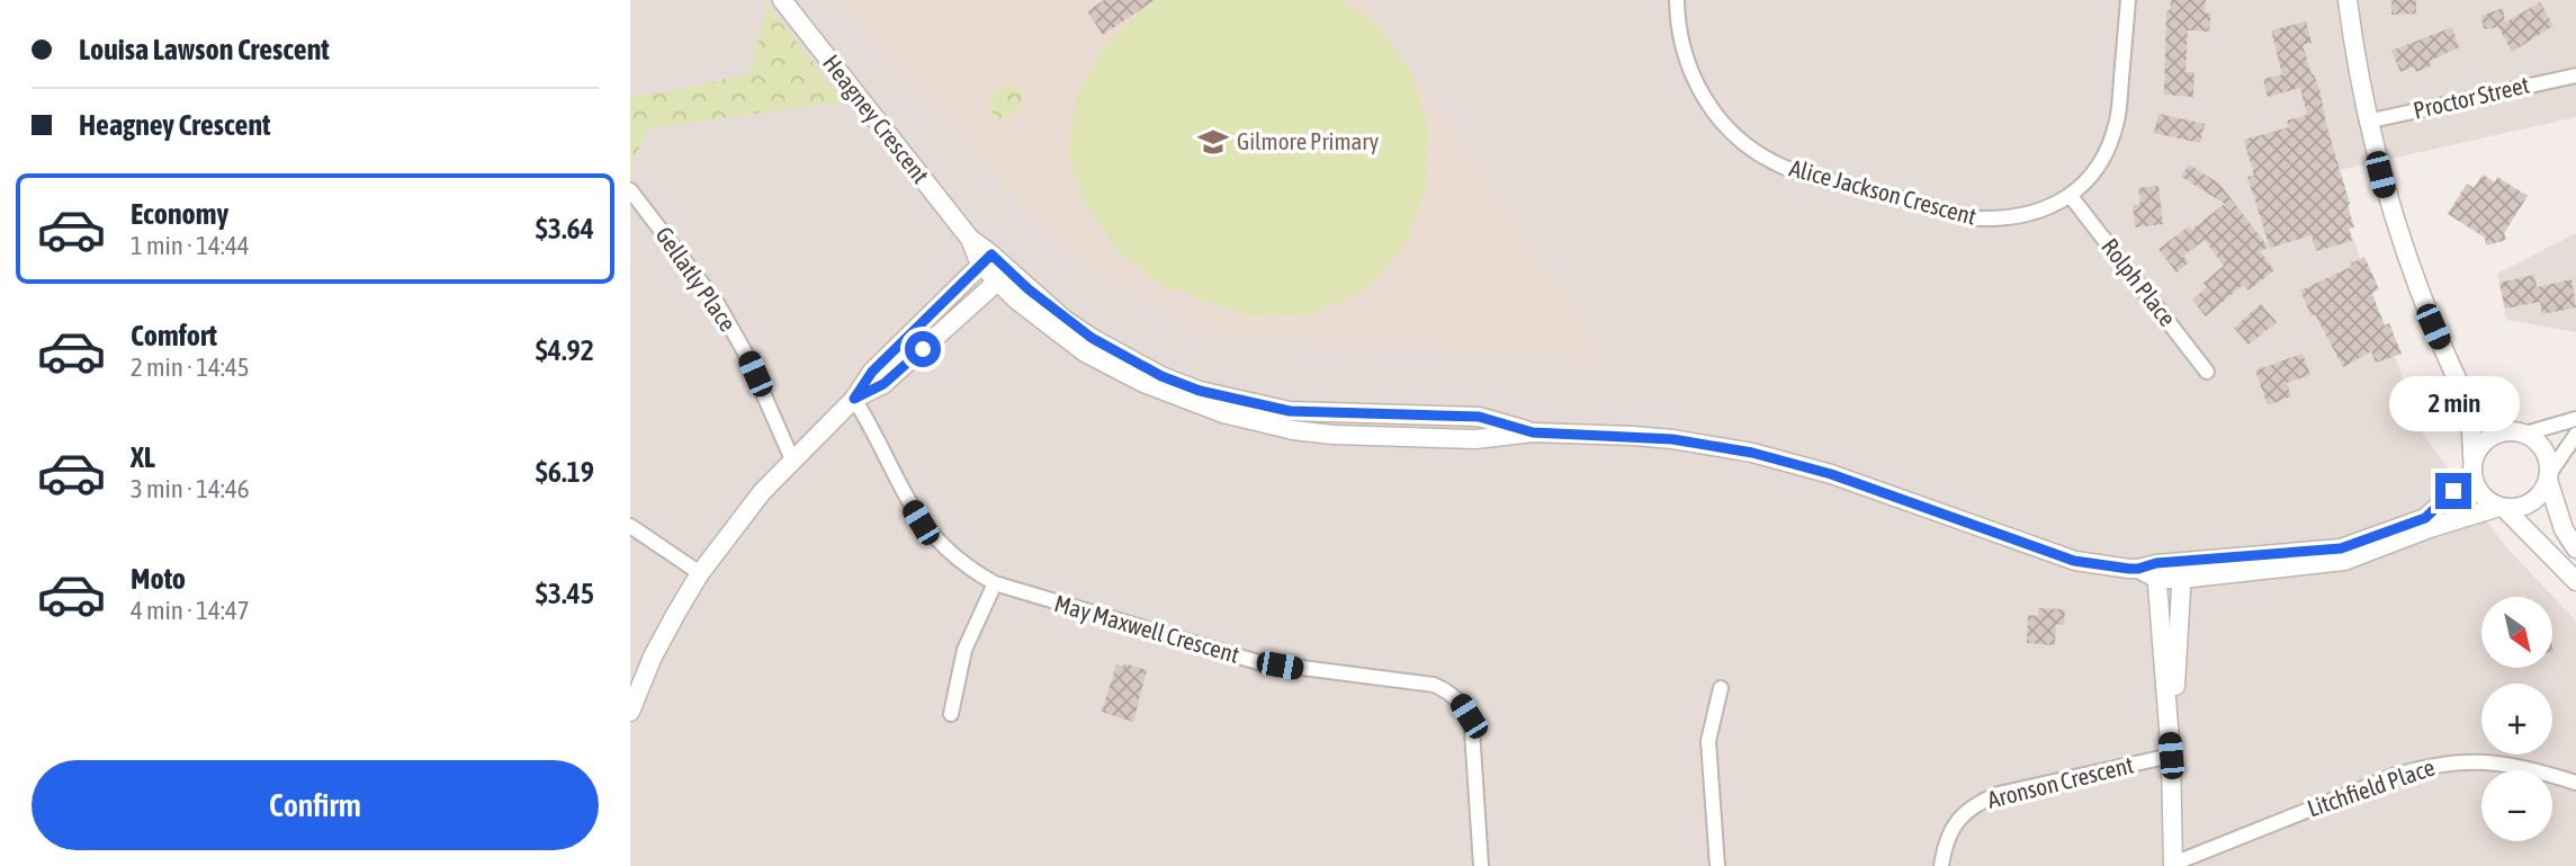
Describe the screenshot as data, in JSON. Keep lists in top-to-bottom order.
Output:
{
  "streets": {
    "street": [
      "Proctor Street",
      "Heagney Crescent",
      "Alice Jackson Crescent",
      "Gellatly Place",
      "Rolph Place",
      "May Maxwell Crescent",
      "Aronson Crescent",
      "Litchfield Place"
    ]
  },
  "crossings": [
    ["Alice Jackson Crescent", "Rolph Place"]
  ],
  "places": {
    "school or university": ["Gilmore Primary"]
  },
  "north": "bottom right",
  "page": {
    "banner": ["Louisa Lawson Crescent", "Heagney Crescent"],
    "list": [
      {
        "name": "Economy",
        "note": "1 min · 14:44",
        "value": "$3.64"
      },
      {
        "name": "Comfort",
        "note": "2 min · 14:45",
        "value": "$4.92"
      },
      {
        "name": "XL",
        "note": "3 min · 14:46",
        "value": "$6.19"
      },
      {
        "name": "Moto",
        "note": "4 min · 14:47",
        "value": "$3.45"
      }
    ],
    "bubble": "2 min",
    "map_buttons": ["+", "−"],
    "buttons": "Confirm"
  }
}
